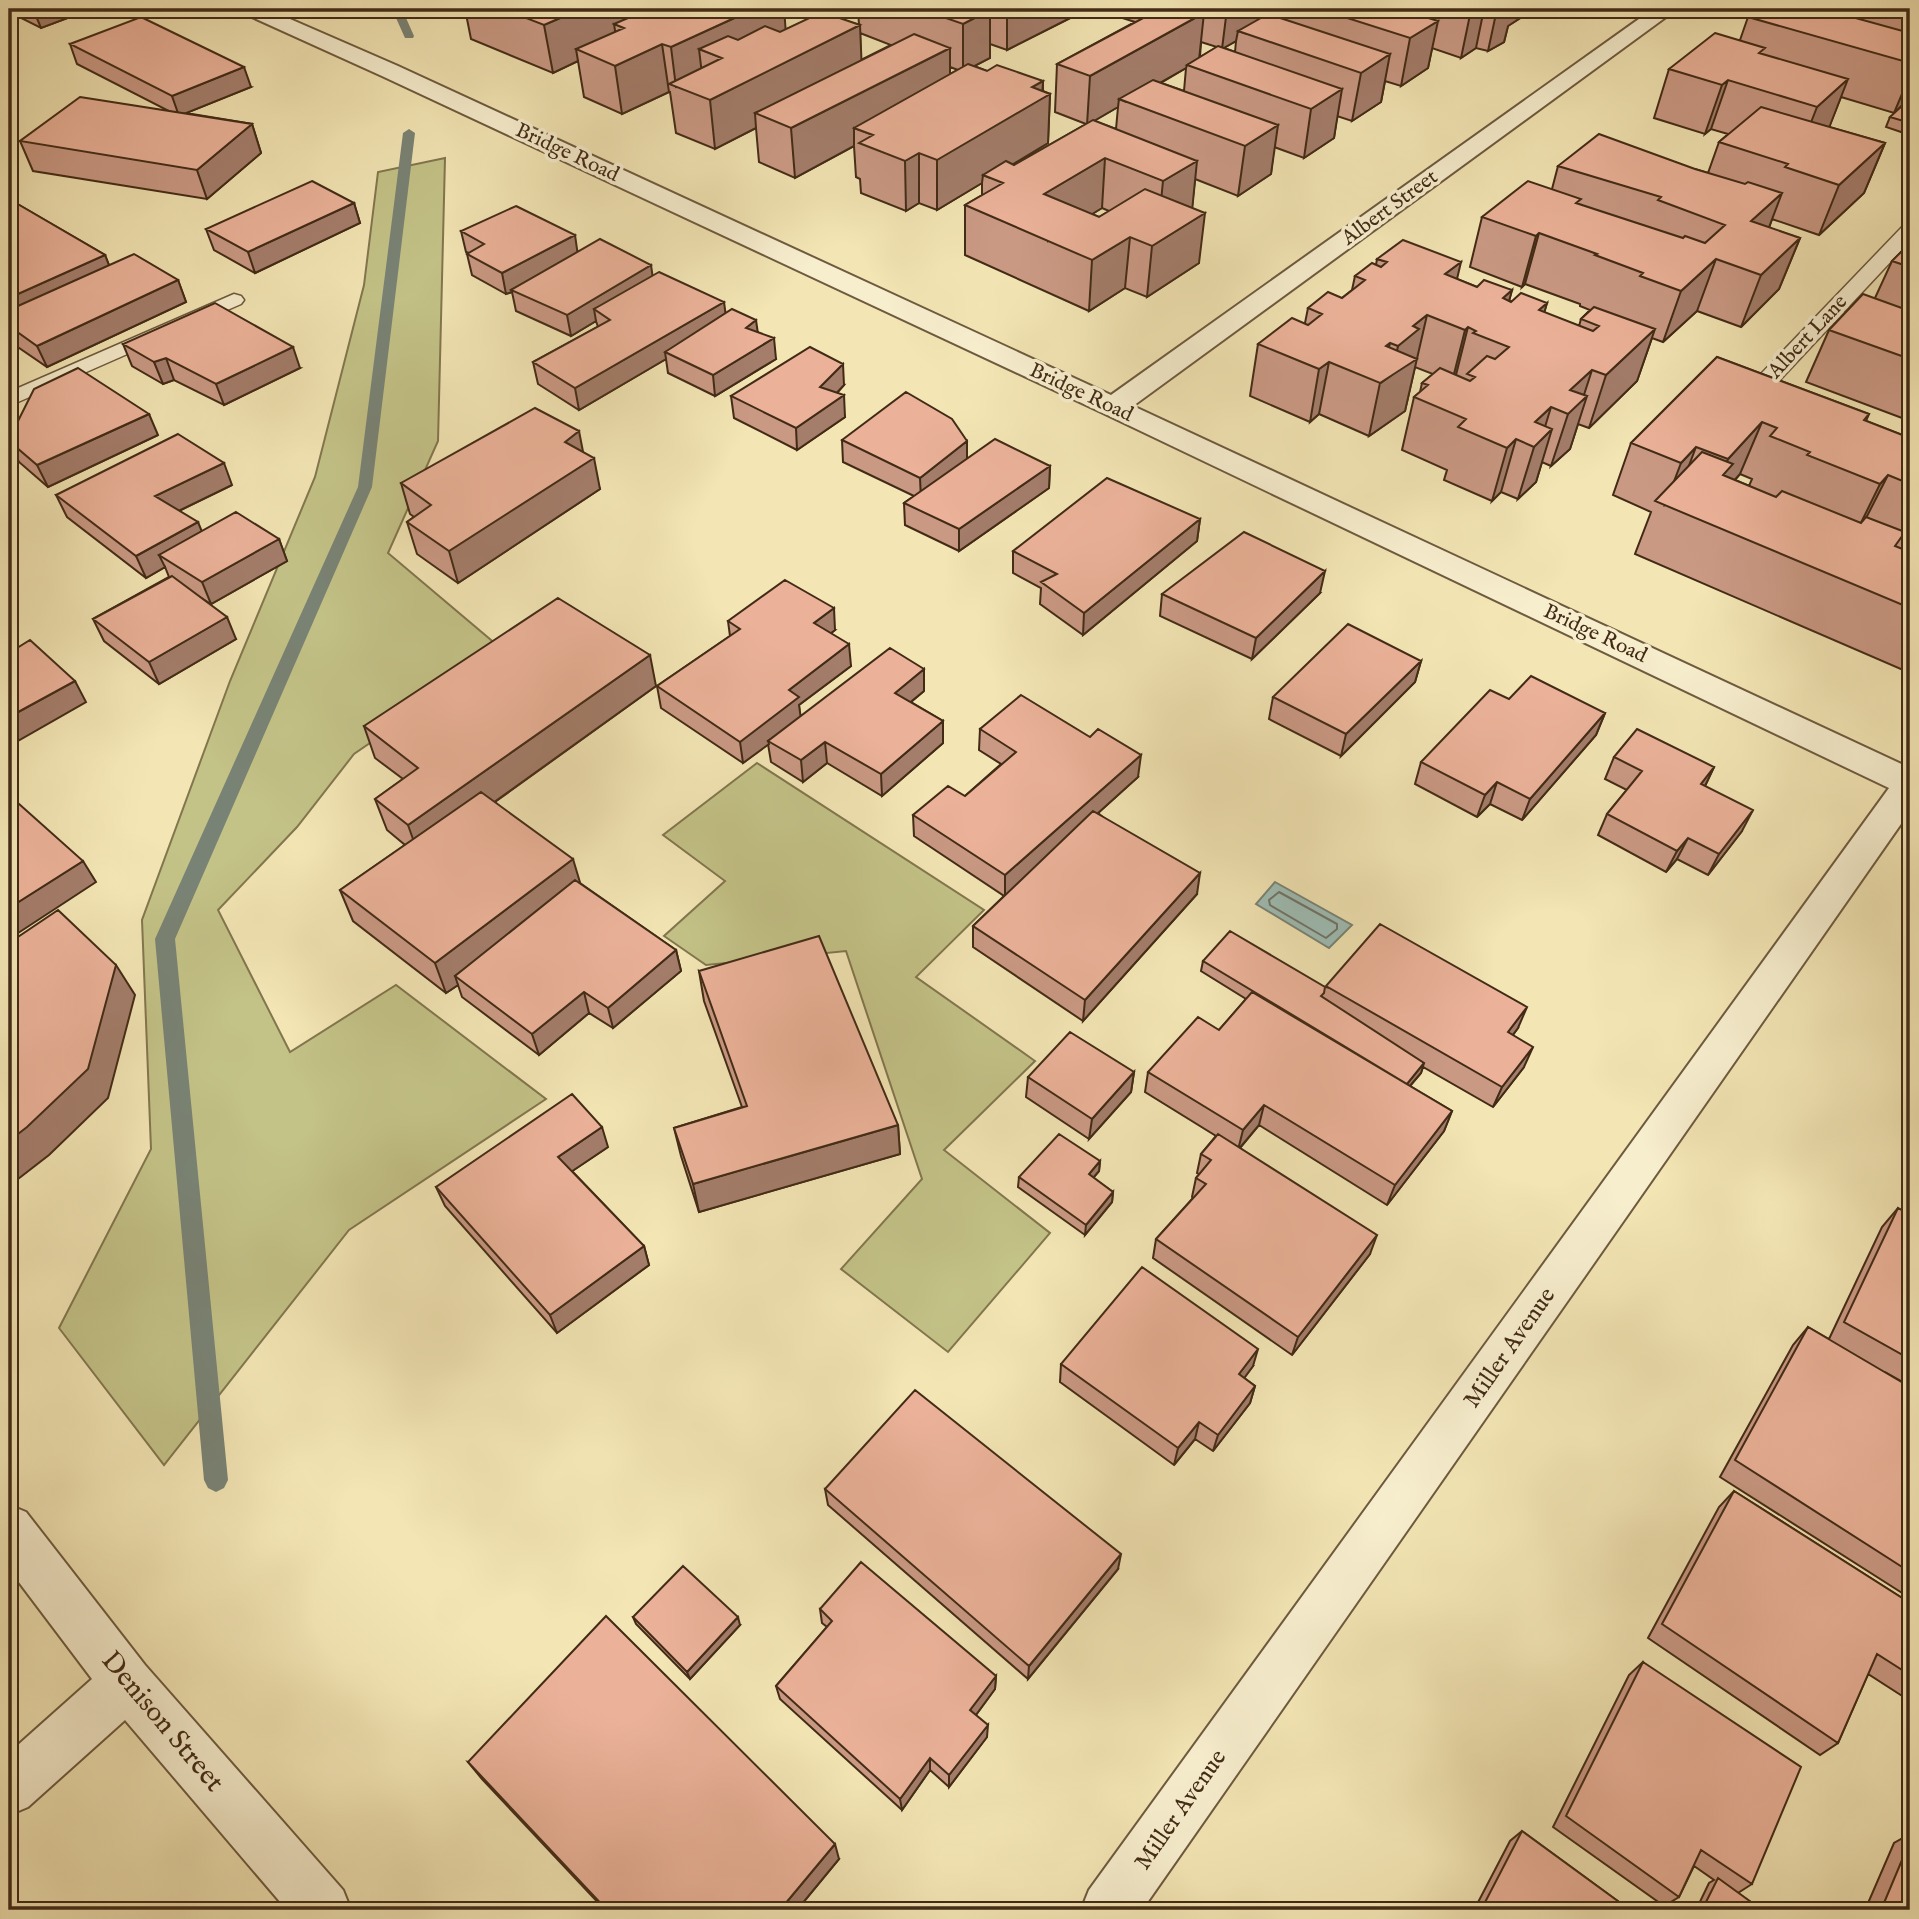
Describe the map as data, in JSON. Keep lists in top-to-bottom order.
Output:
{
  "streets": {
    "street": [
      "Bridge Road",
      "Albert Street",
      "Miller Avenue",
      "Denison Street"
    ],
    "lane": ["Albert Lane"]
  },
  "crossings": [
    ["Bridge Road", "Albert Street"],
    ["Bridge Road", "Miller Avenue"]
  ]
}
